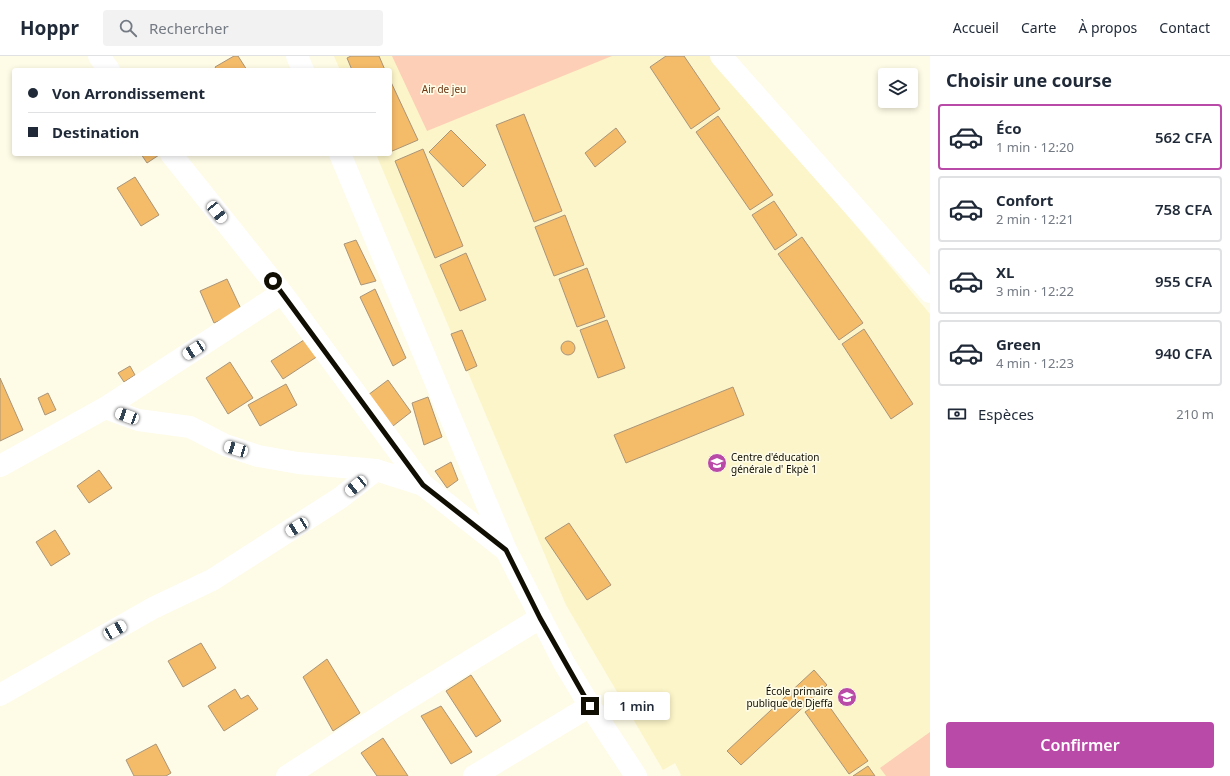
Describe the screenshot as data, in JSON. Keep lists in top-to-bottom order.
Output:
{
  "parks": ["Air de jeu"],
  "places": {
    "school or university": ["Centre d'éducation générale d' Ekpè 1", "École primaire publique de Djeffa"]
  },
  "page": {
    "header": "Hoppr",
    "search": "Rechercher",
    "nav": [
      "Accueil",
      "Carte",
      "À propos",
      "Contact"
    ],
    "heading": "Choisir une course",
    "banner": ["Von Arrondissement", "Destination"],
    "list": [
      {
        "name": "Éco",
        "note": "1 min · 12:20",
        "value": "562 CFA"
      },
      {
        "name": "Confort",
        "note": "2 min · 12:21",
        "value": "758 CFA"
      },
      {
        "name": "XL",
        "note": "3 min · 12:22",
        "value": "955 CFA"
      },
      {
        "name": "Green",
        "note": "4 min · 12:23",
        "value": "940 CFA"
      }
    ],
    "pay": ["Espèces", "210 m"],
    "bubble": "1 min",
    "buttons": "Confirmer"
  }
}
